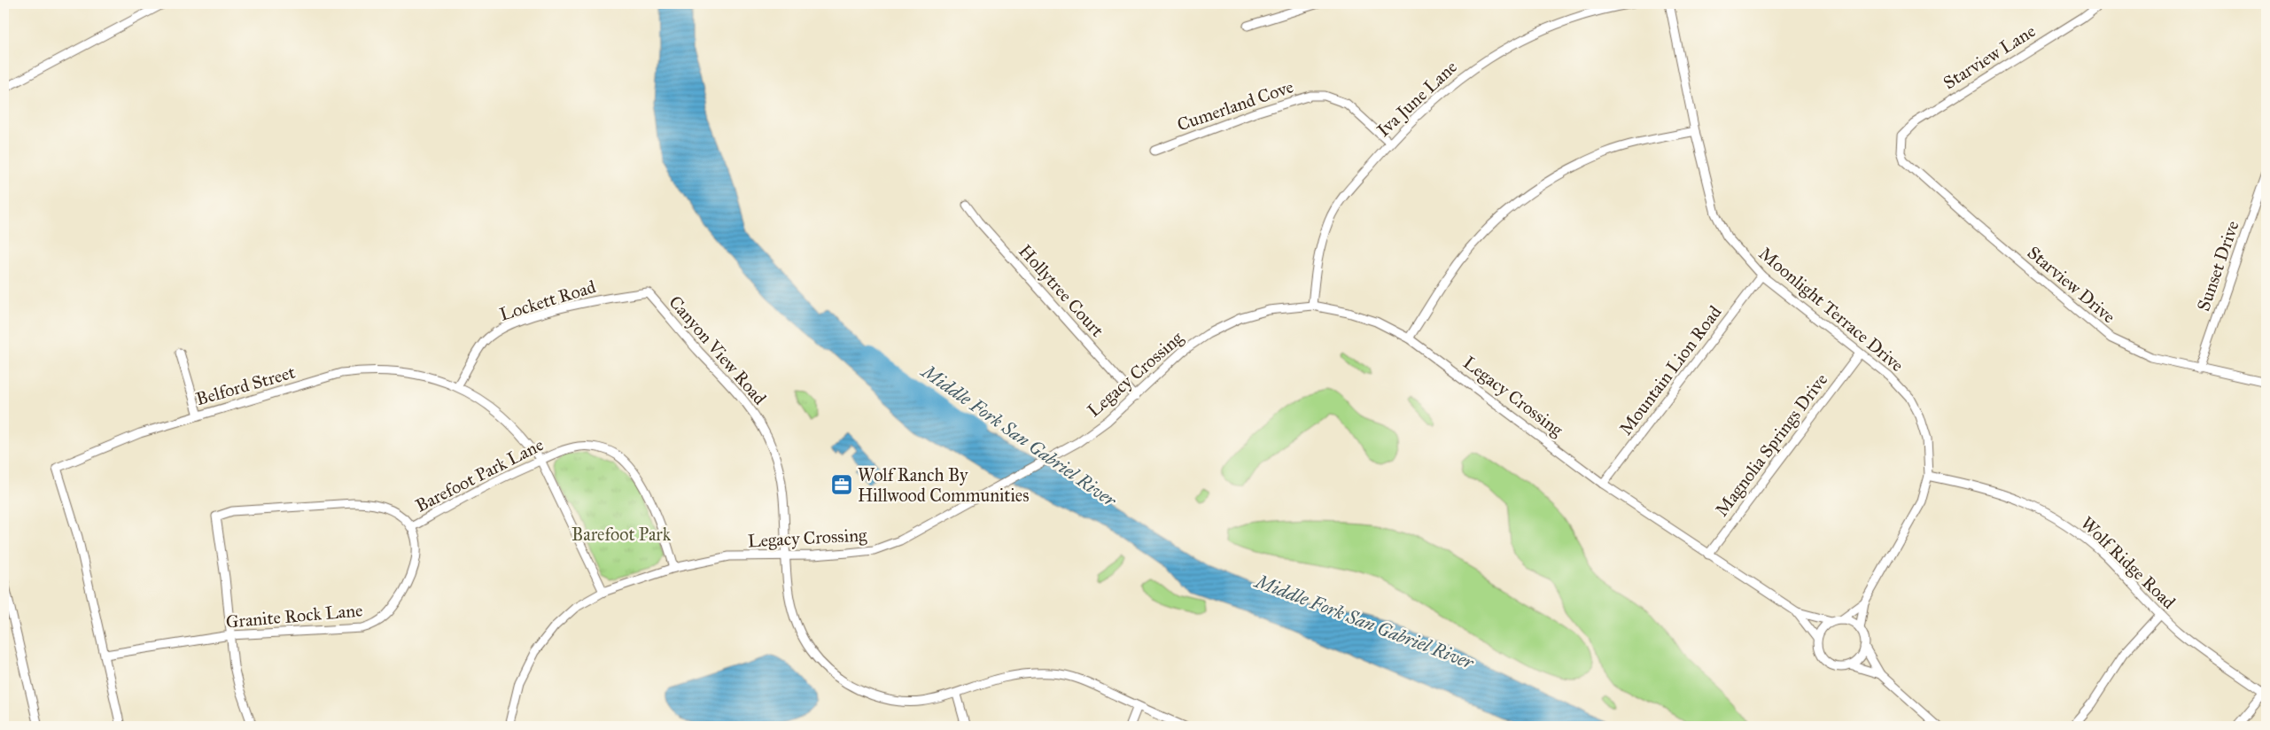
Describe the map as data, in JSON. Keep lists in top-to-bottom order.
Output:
{
  "streets": {
    "street": [
      "Starview Lane",
      "Iva June Lane",
      "Cumerland Cove",
      "Sunset Drive",
      "Starview Drive",
      "Hollytree Court",
      "Lockett Road",
      "Moonlight Terrace Drive",
      "Canyon View Road",
      "Mountain Lion Road",
      "Legacy Crossing",
      "Belford Street",
      "Magnolia Springs Drive",
      "Barefoot Park Lane",
      "Wolf Ridge Road",
      "Granite Rock Lane"
    ]
  },
  "crossings": [
    ["Starview Lane", "Starview Drive"],
    ["Iva June Lane", "Cumerland Cove"],
    ["Iva June Lane", "Legacy Crossing"],
    ["Sunset Drive", "Starview Drive"],
    ["Hollytree Court", "Legacy Crossing"],
    ["Lockett Road", "Canyon View Road"],
    ["Lockett Road", "Belford Street"],
    ["Moonlight Terrace Drive", "Mountain Lion Road"],
    ["Moonlight Terrace Drive", "Legacy Crossing"],
    ["Moonlight Terrace Drive", "Magnolia Springs Drive"],
    ["Moonlight Terrace Drive", "Wolf Ridge Road"],
    ["Canyon View Road", "Legacy Crossing"],
    ["Mountain Lion Road", "Legacy Crossing"],
    ["Legacy Crossing", "Belford Street"],
    ["Legacy Crossing", "Magnolia Springs Drive"],
    ["Legacy Crossing", "Barefoot Park Lane"],
    ["Belford Street", "Barefoot Park Lane"],
    ["Belford Street", "Granite Rock Lane"],
    ["Barefoot Park Lane", "Granite Rock Lane"]
  ],
  "water": ["Middle Fork San Gabriel River"],
  "parks": ["Barefoot Park"],
  "places": {
    "office": ["Wolf Ranch By Hillwood Communities"]
  }
}
